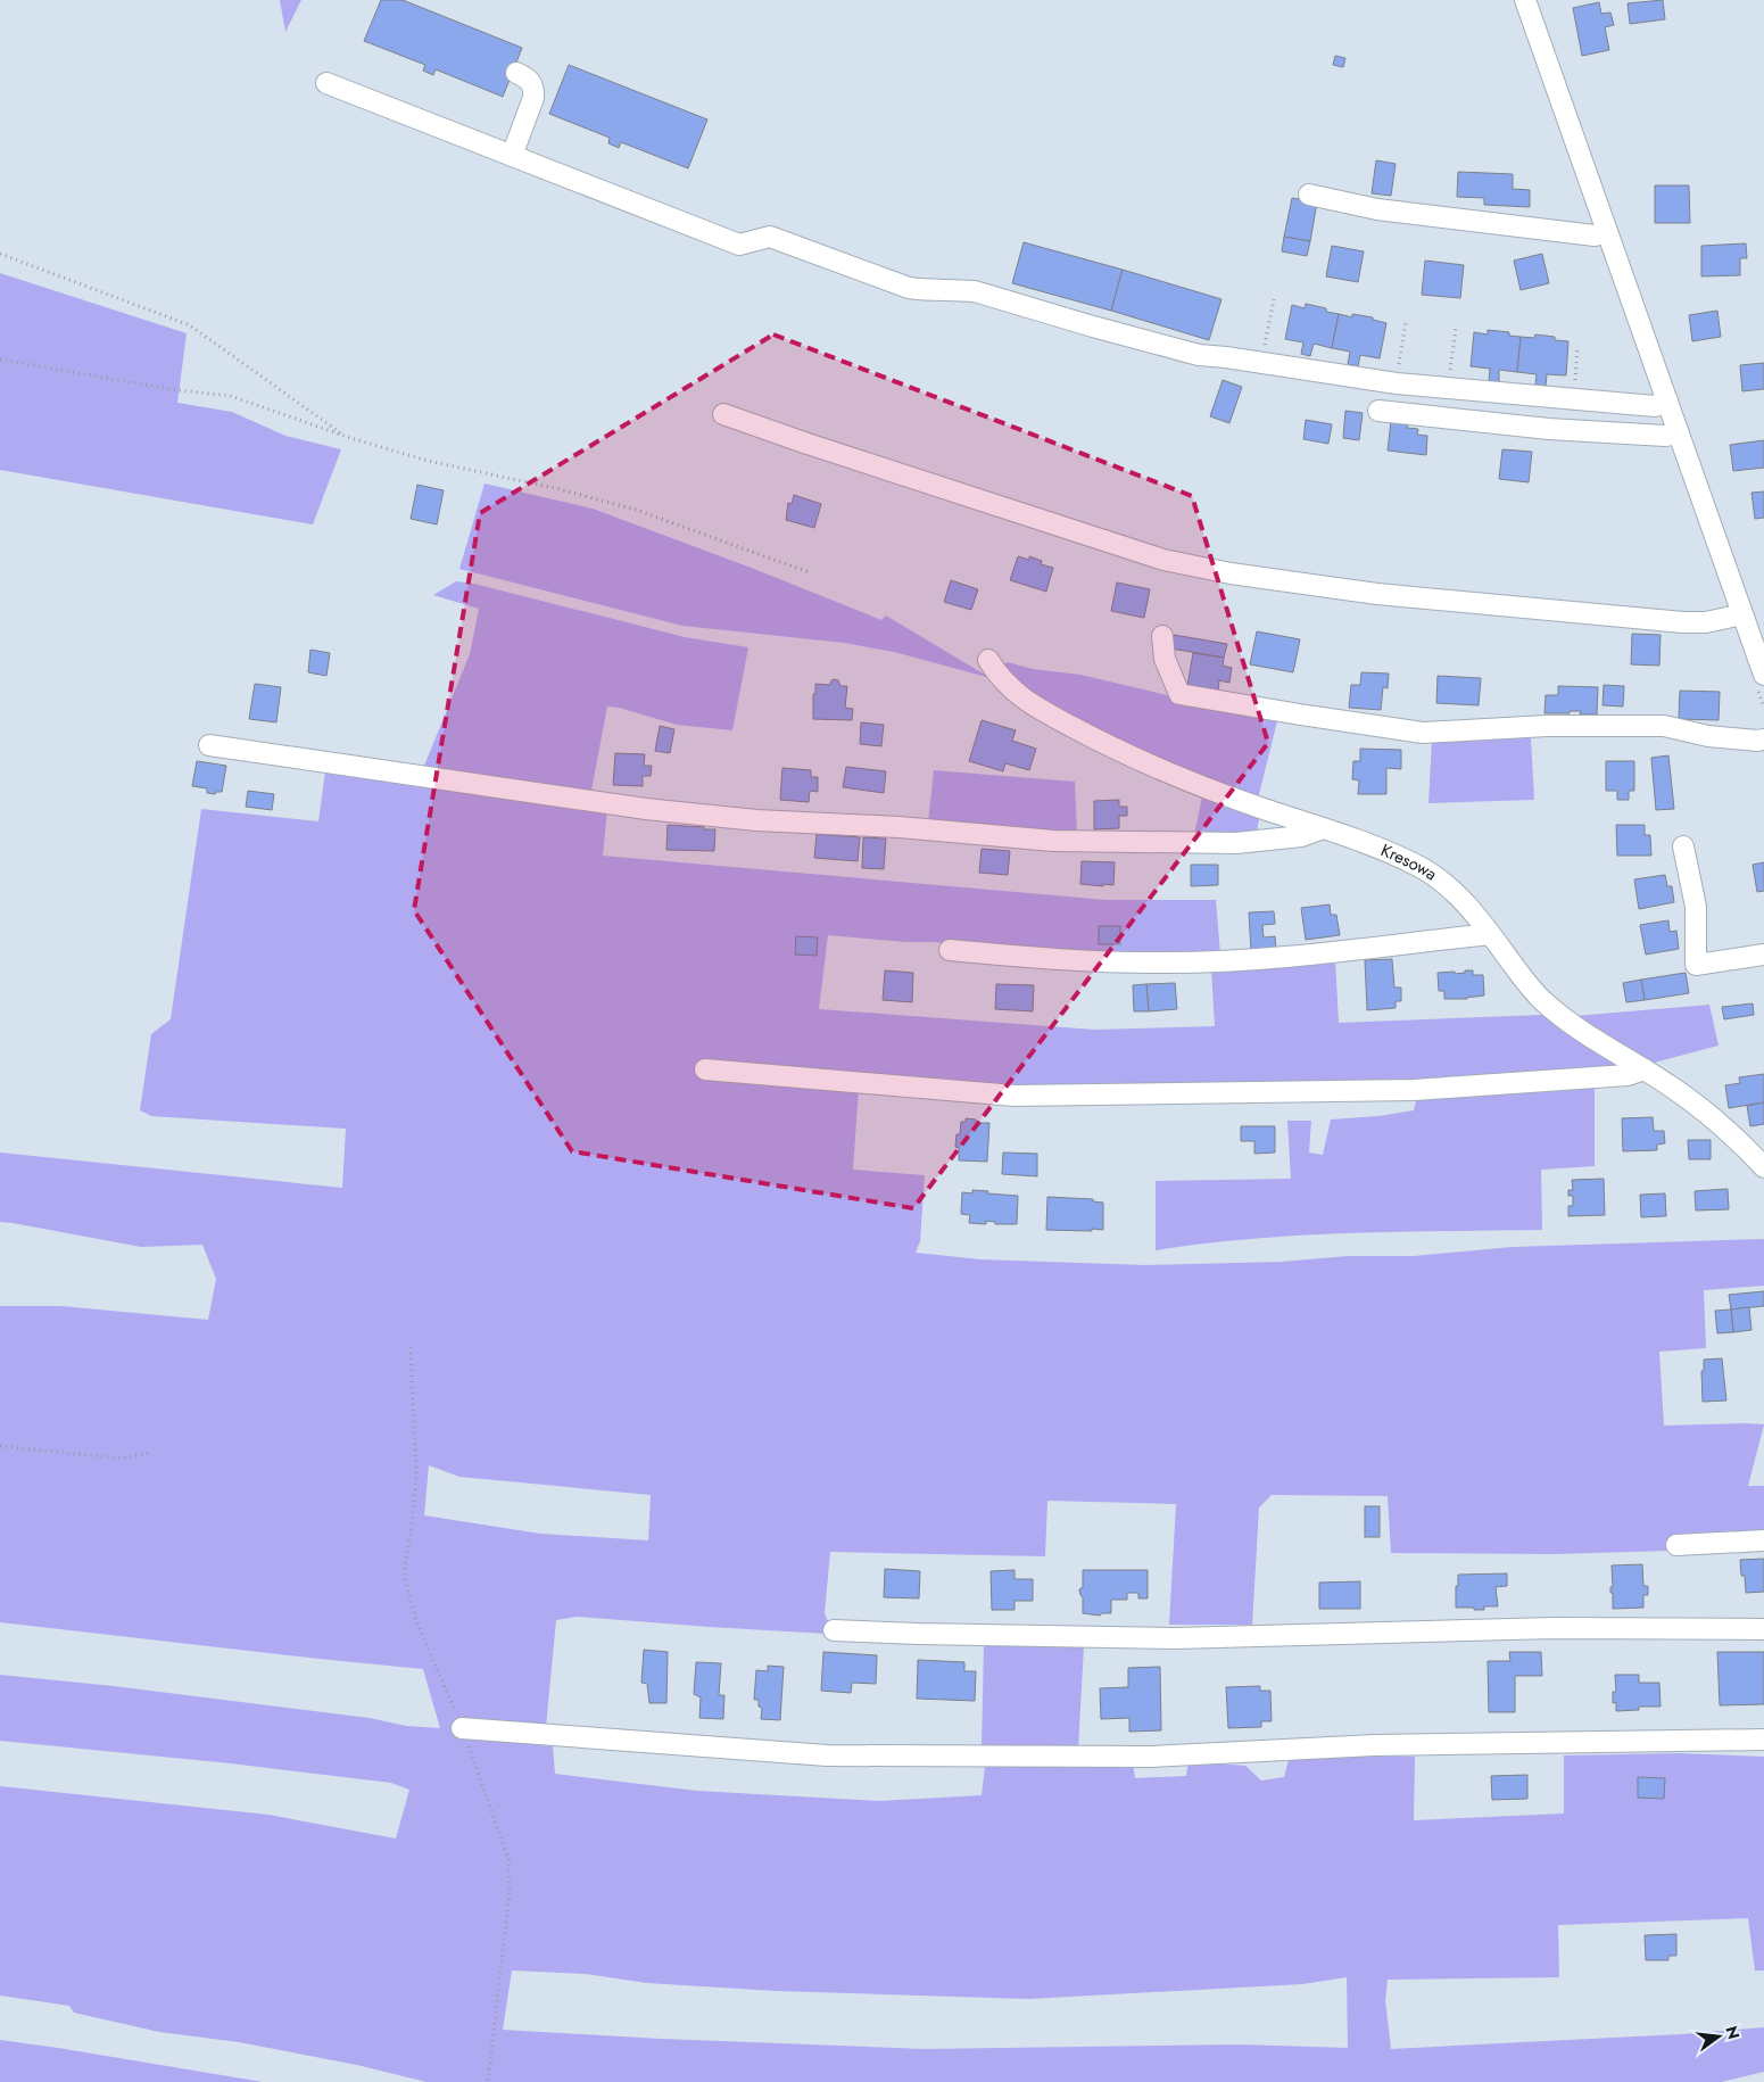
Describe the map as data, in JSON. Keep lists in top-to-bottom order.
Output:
{
  "streets": {
    "street": ["Kresowa"]
  },
  "north": "right"
}
